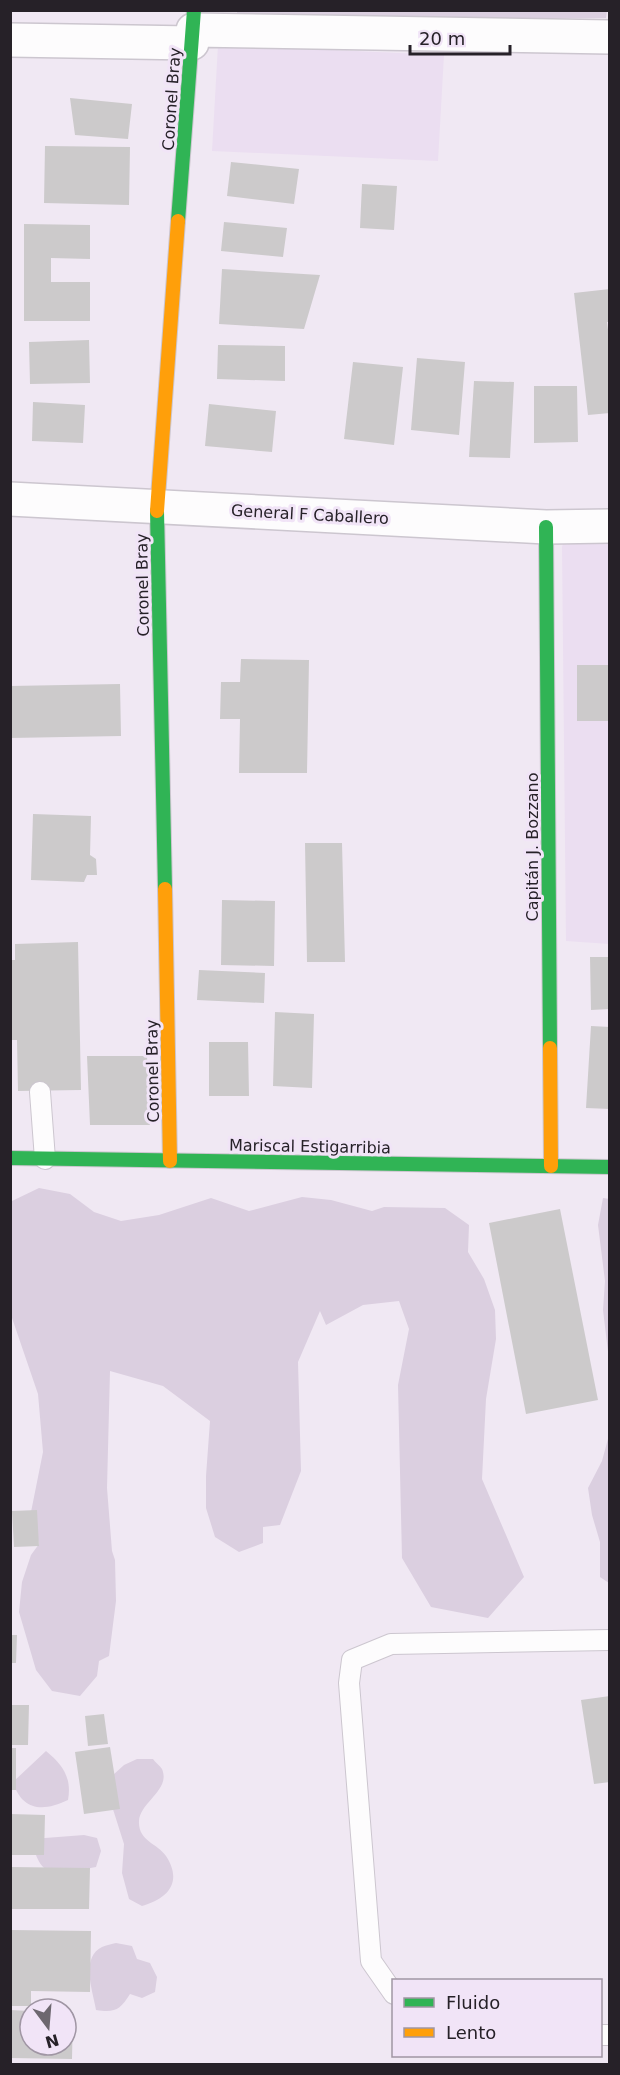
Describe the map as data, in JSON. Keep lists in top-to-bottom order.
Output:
{
  "streets": {
    "street": [
      "Coronel Bray",
      "General F Caballero",
      "Capitán J. Bozzano",
      "Mariscal Estigarribia"
    ]
  },
  "crossings": [
    ["Coronel Bray", "General F Caballero"],
    ["Coronel Bray", "Mariscal Estigarribia"],
    ["General F Caballero", "Capitán J. Bozzano"],
    ["Capitán J. Bozzano", "Mariscal Estigarribia"]
  ],
  "legend": ["Fluido", "Lento"],
  "scale_bar": "20 m",
  "north": "bottom"
}
